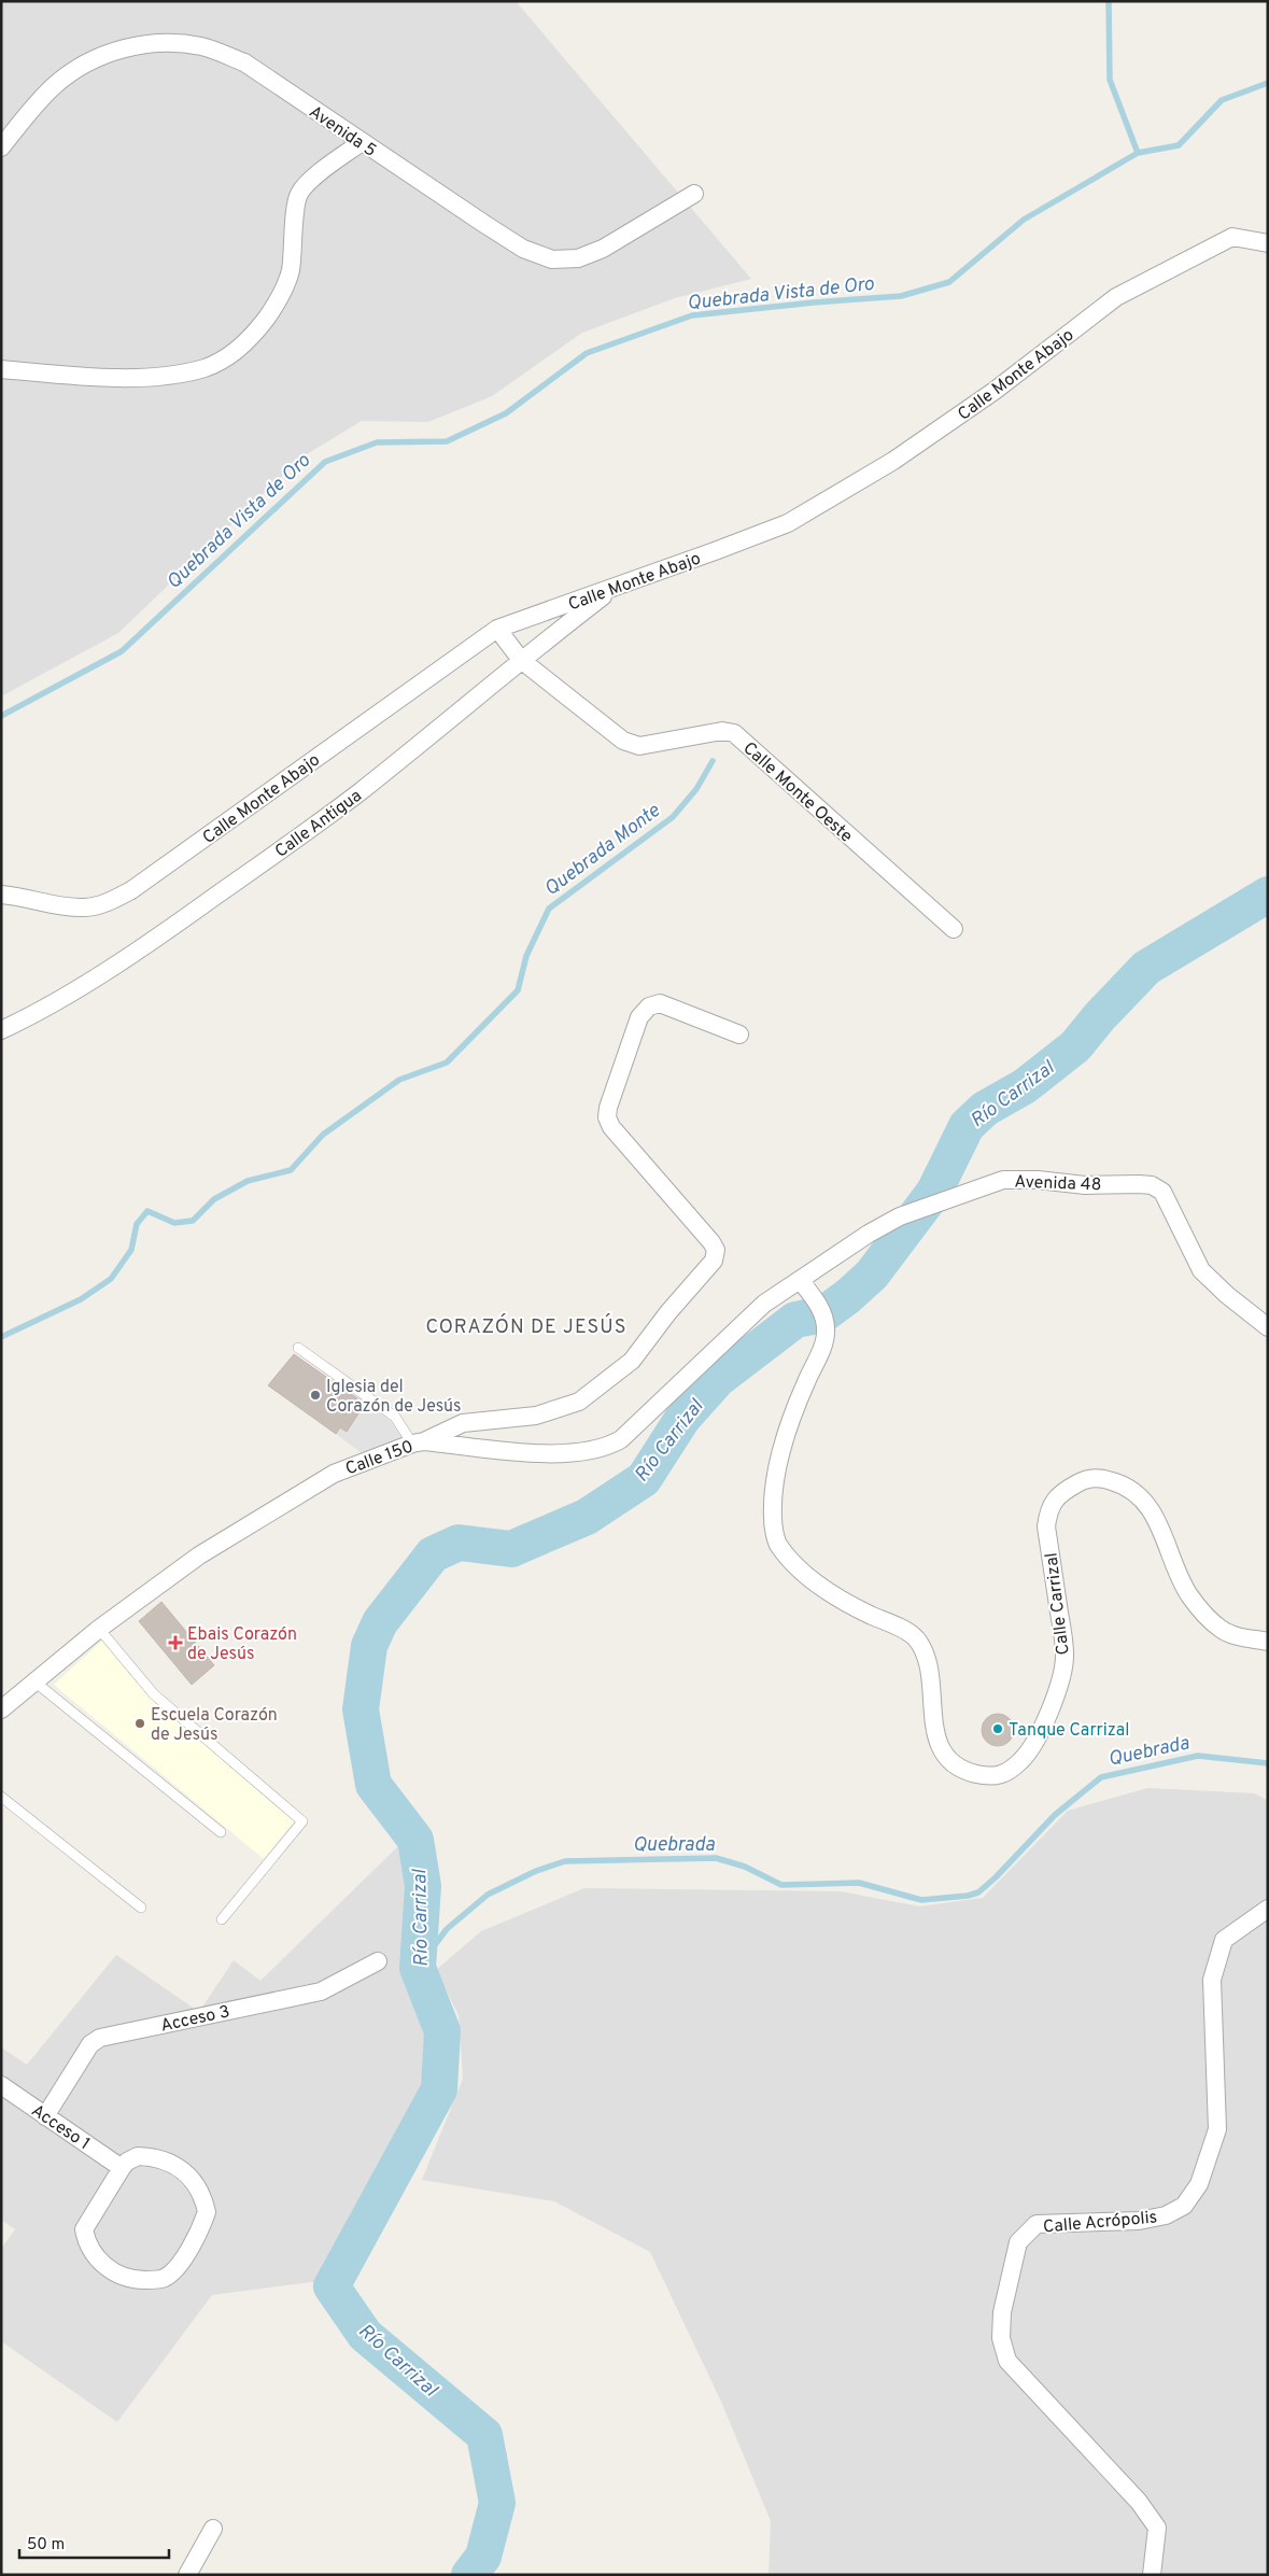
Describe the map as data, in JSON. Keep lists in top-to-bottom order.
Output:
{
  "streets": {
    "street": [
      "Avenida 5",
      "Calle Monte Abajo",
      "Calle Monte Oeste",
      "Calle Antigua",
      "Avenida 48",
      "Calle 150",
      "Calle Carrizal",
      "Acceso 3",
      "Acceso 1",
      "Calle Acrópolis"
    ]
  },
  "crossings": [
    ["Calle Monte Abajo", "Calle Monte Oeste"],
    ["Calle Monte Abajo", "Calle Antigua"],
    ["Calle Monte Oeste", "Calle Antigua"],
    ["Avenida 48", "Calle 150"],
    ["Avenida 48", "Calle Carrizal"],
    ["Calle 150", "Calle Carrizal"],
    ["Acceso 3", "Acceso 1"]
  ],
  "districts": ["CORAZÓN DE JESÚS"],
  "water": [
    "Quebrada Vista de Oro",
    "Quebrada Monte",
    "Río Carrizal",
    "Quebrada"
  ],
  "places": {
    "other": ["Iglesia del Corazón de Jesús", "Escuela Corazón de Jesús", "Tanque Carrizal"],
    "health": ["Ebais Corazón de Jesús"]
  },
  "scale_bar": "50 m"
}
